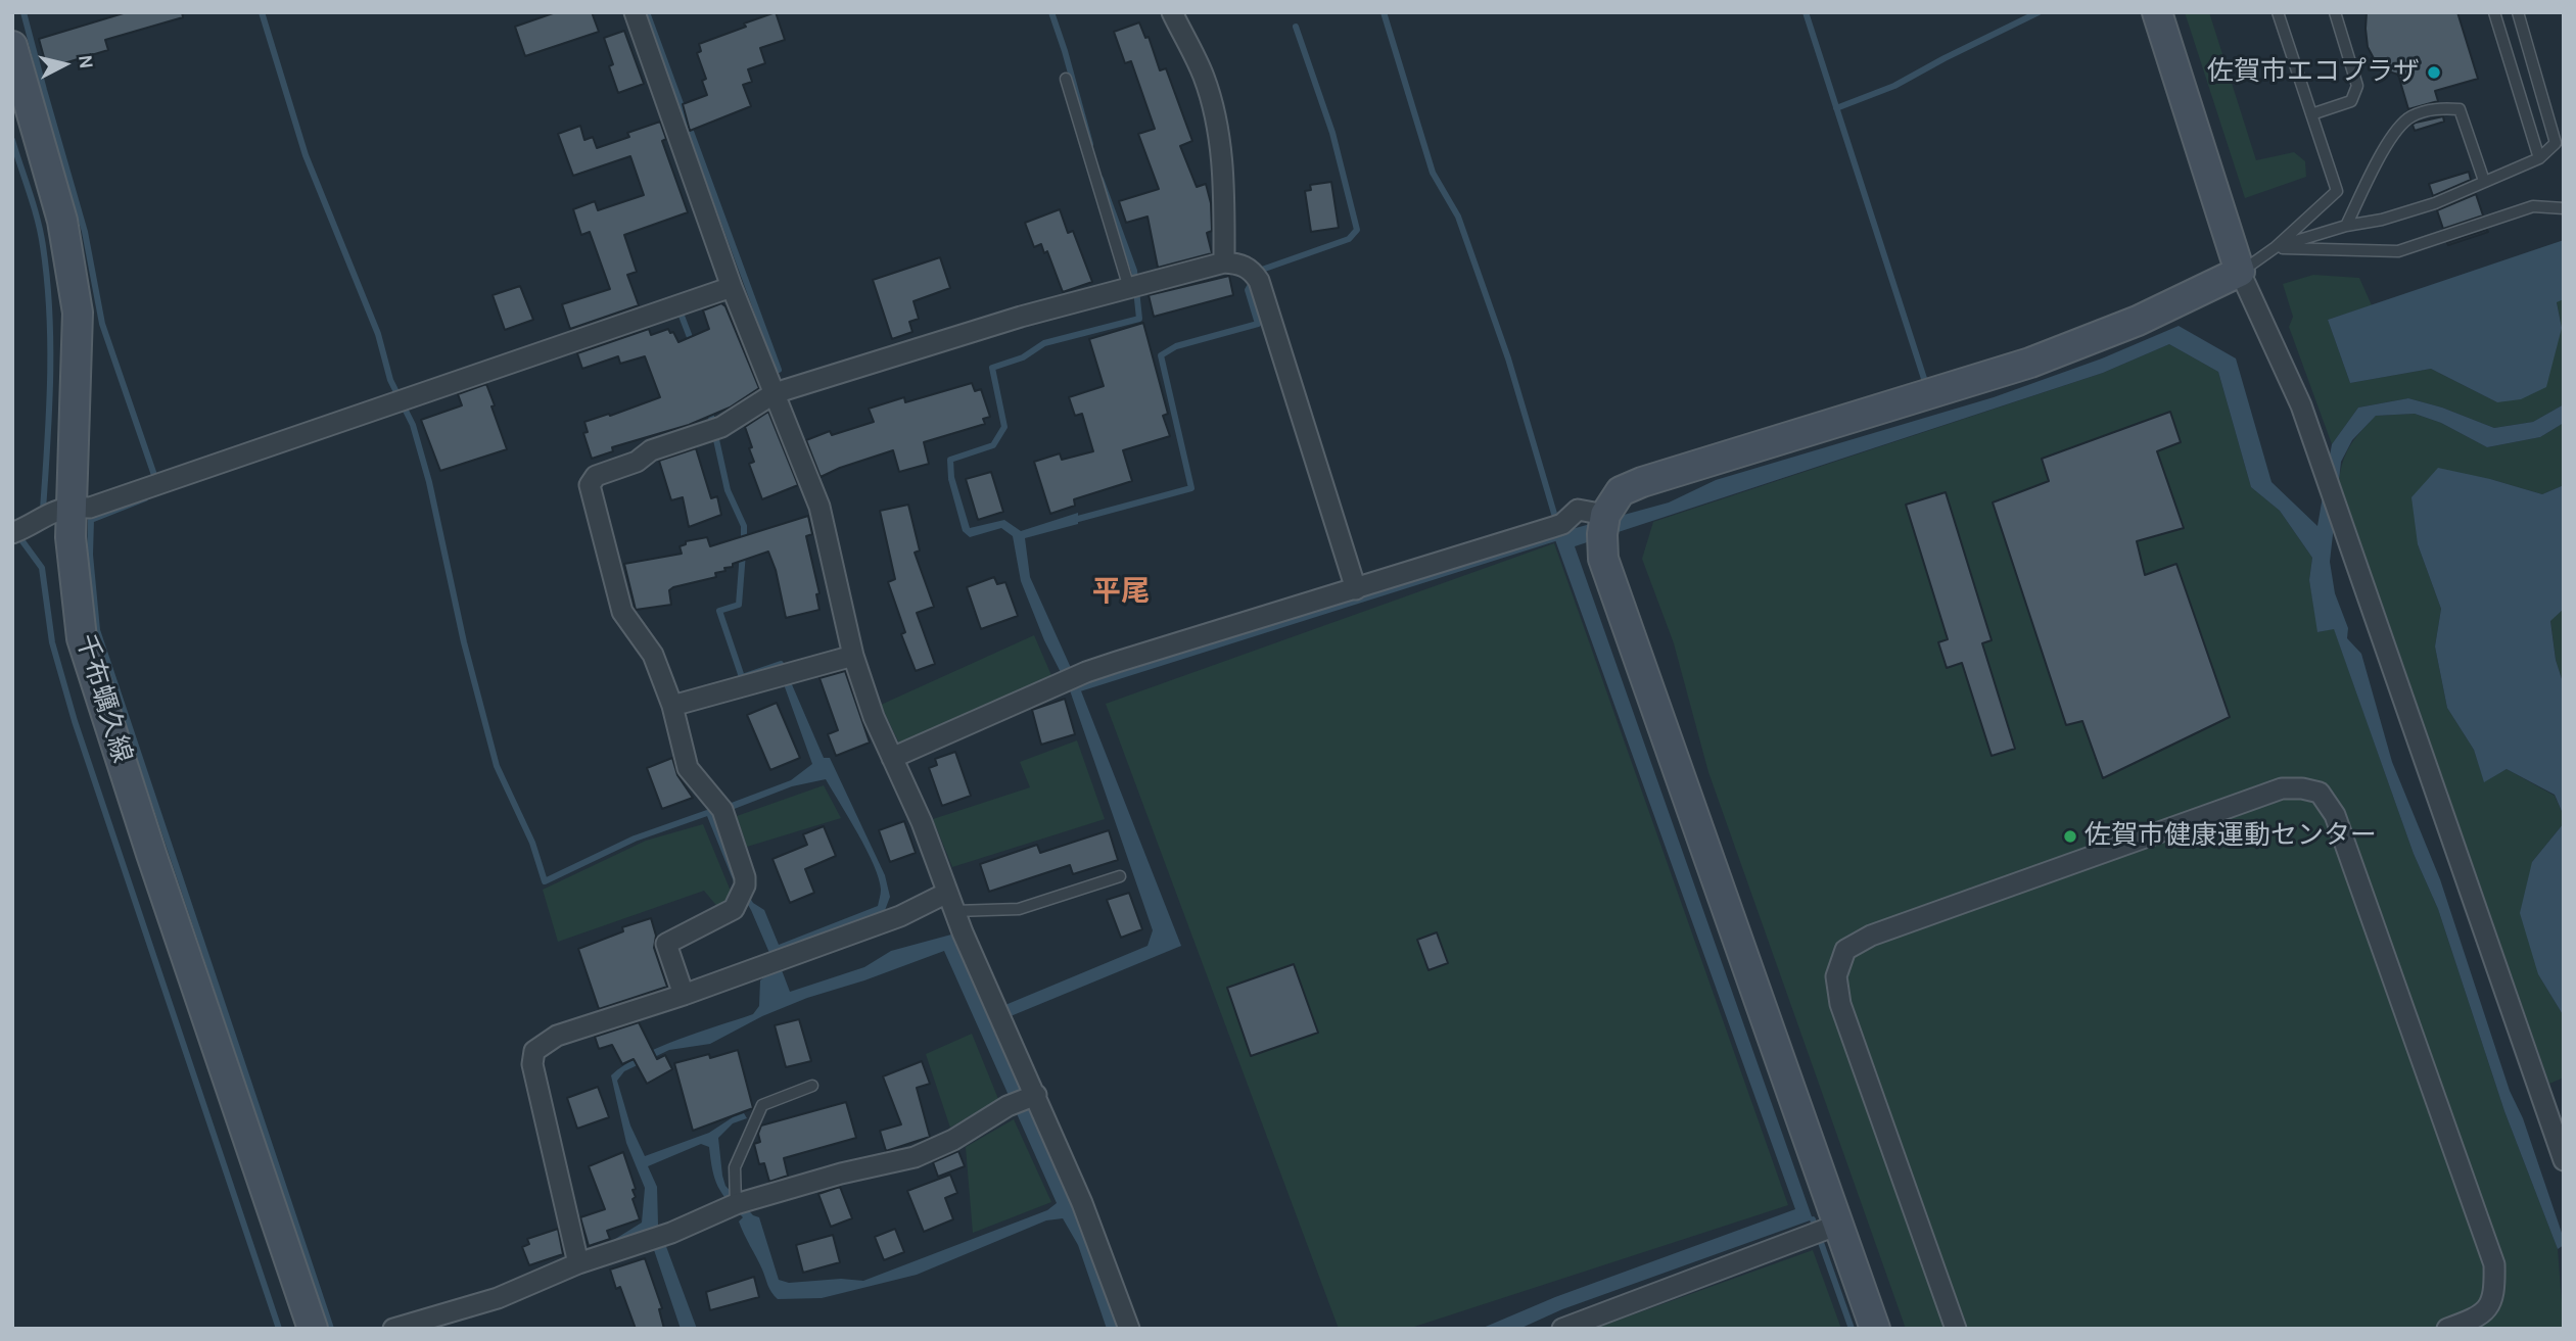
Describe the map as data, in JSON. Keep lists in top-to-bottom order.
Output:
{
  "streets": {
    "street": ["千布蠣久線"]
  },
  "districts": ["平尾"],
  "places": ["佐賀市エコプラザ", "佐賀市健康運動センター"],
  "north": "right"
}
